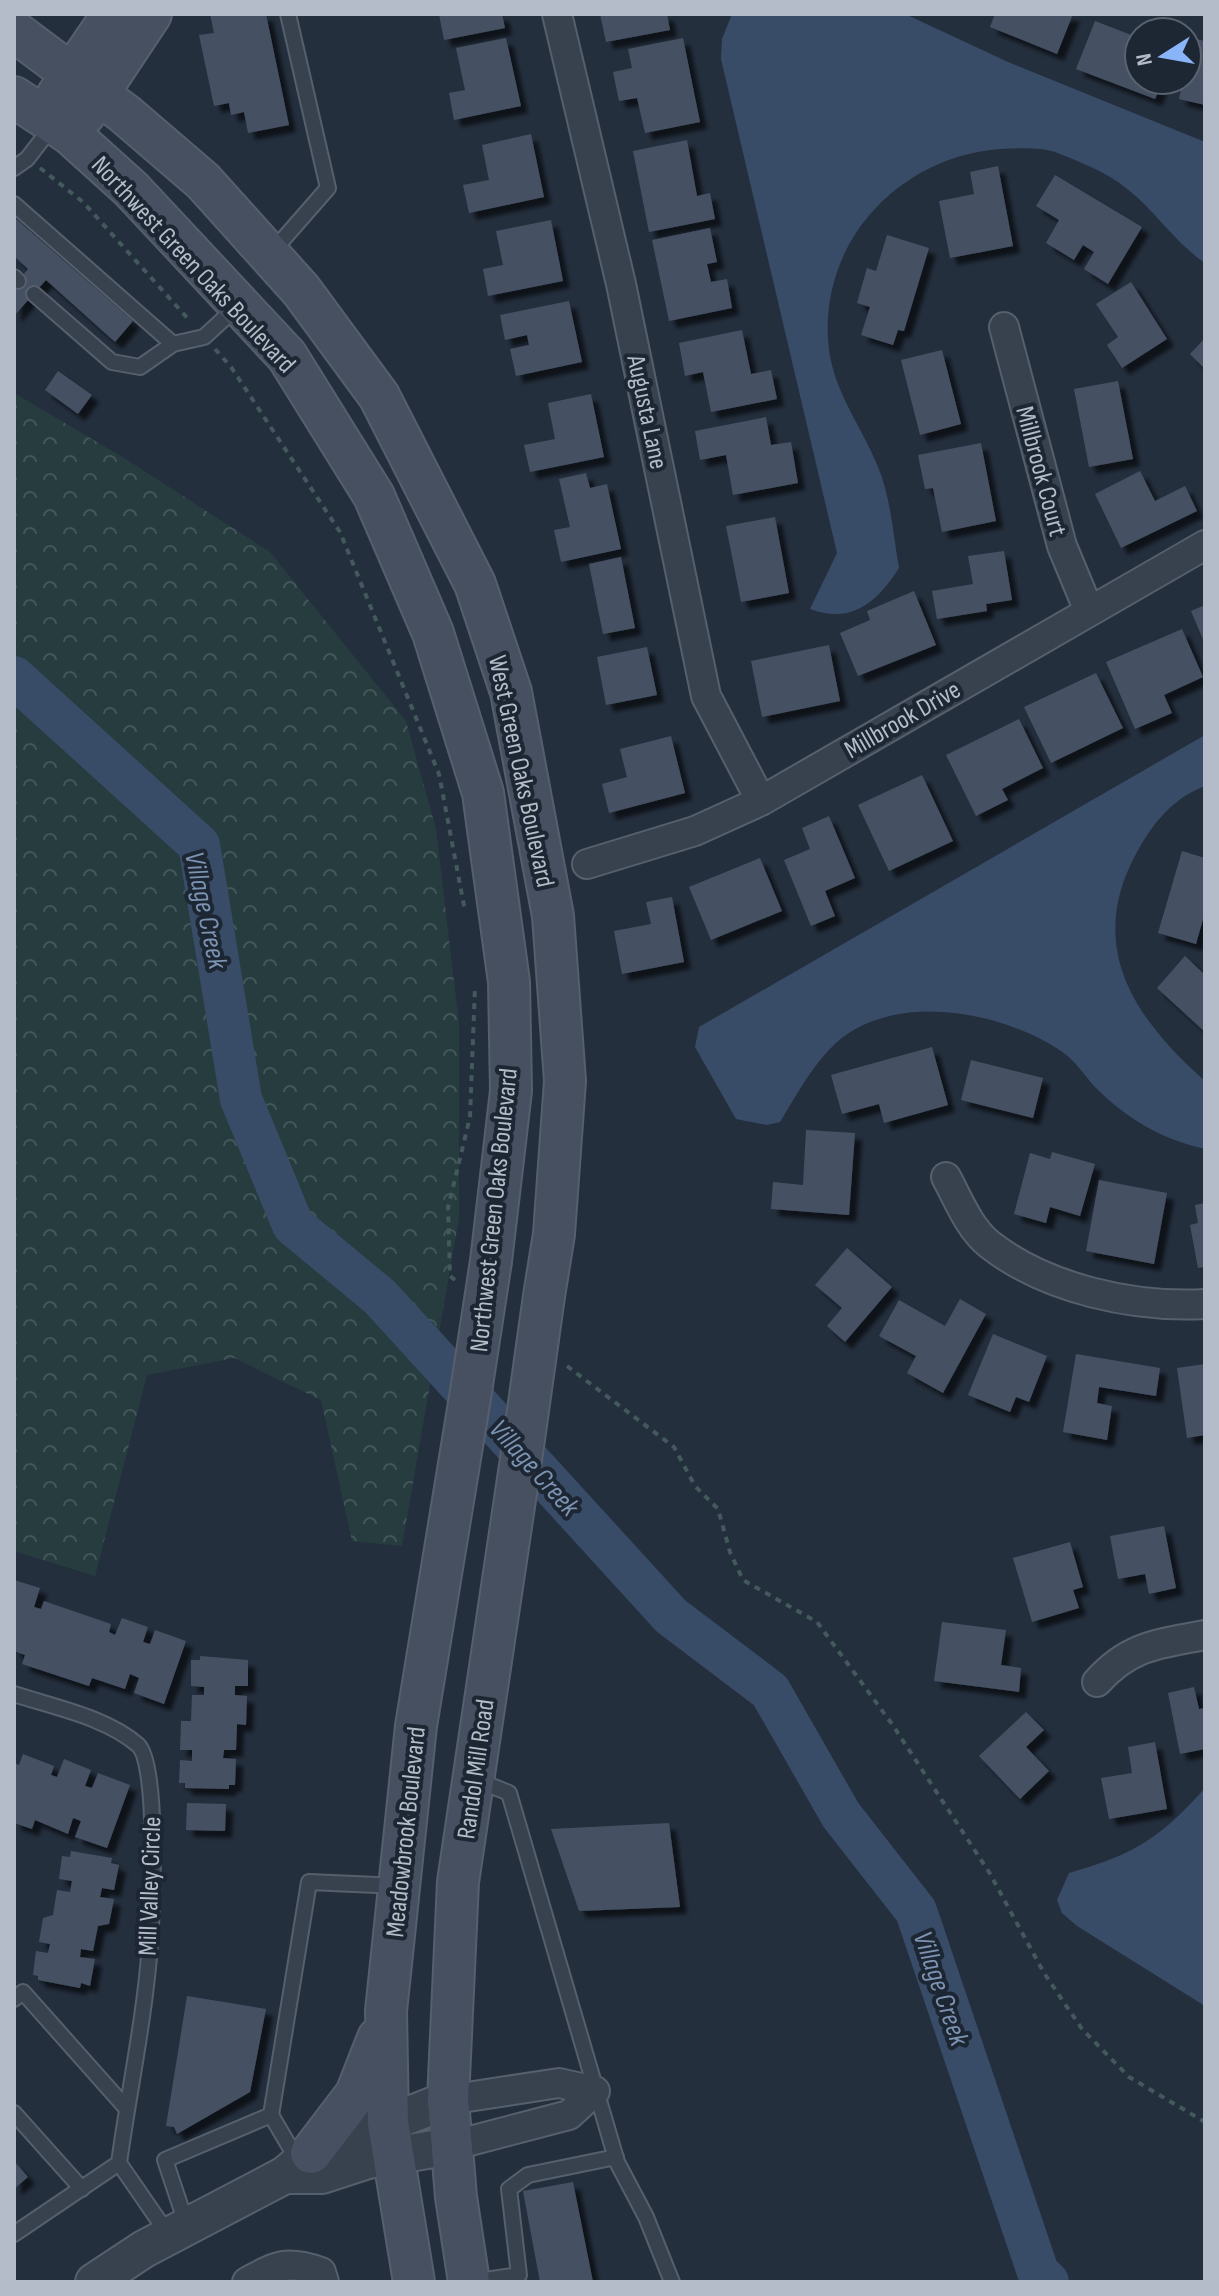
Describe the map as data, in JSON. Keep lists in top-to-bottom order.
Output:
{
  "streets": {
    "main road": [
      "Northwest Green Oaks Boulevard",
      "West Green Oaks Boulevard",
      "Randol Mill Road",
      "Meadowbrook Boulevard"
    ],
    "street": ["Augusta Lane", "Millbrook Court", "Millbrook Drive"],
    "lane": ["Mill Valley Circle"]
  },
  "crossings": [
    ["Northwest Green Oaks Boulevard", "Meadowbrook Boulevard"],
    ["Augusta Lane", "Millbrook Drive"],
    ["Millbrook Court", "Millbrook Drive"],
    ["West Green Oaks Boulevard", "Randol Mill Road"]
  ],
  "water": ["Village Creek"],
  "north": "left"
}
